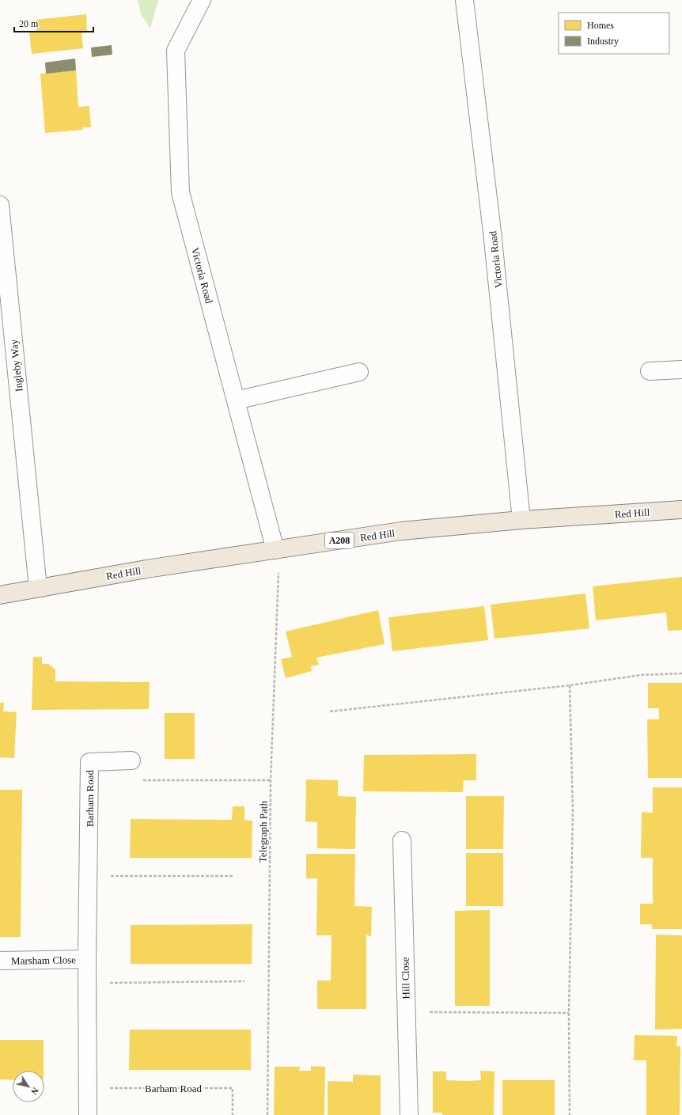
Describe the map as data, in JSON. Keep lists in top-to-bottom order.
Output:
{
  "streets": {
    "main road": ["Red Hill", "A208"],
    "street": [
      "Victoria Road",
      "Ingleby Way",
      "Barham Road",
      "Marsham Close",
      "Hill Close"
    ],
    "path": ["Telegraph Path"]
  },
  "crossings": [
    ["Victoria Road", "Red Hill"],
    ["Victoria Road", "Telegraph Path"],
    ["Ingleby Way", "Red Hill"],
    ["Red Hill", "Telegraph Path"],
    ["Barham Road", "Marsham Close"]
  ],
  "legend": ["Homes", "Industry"],
  "scale_bar": "20 m",
  "north": "bottom right"
}
